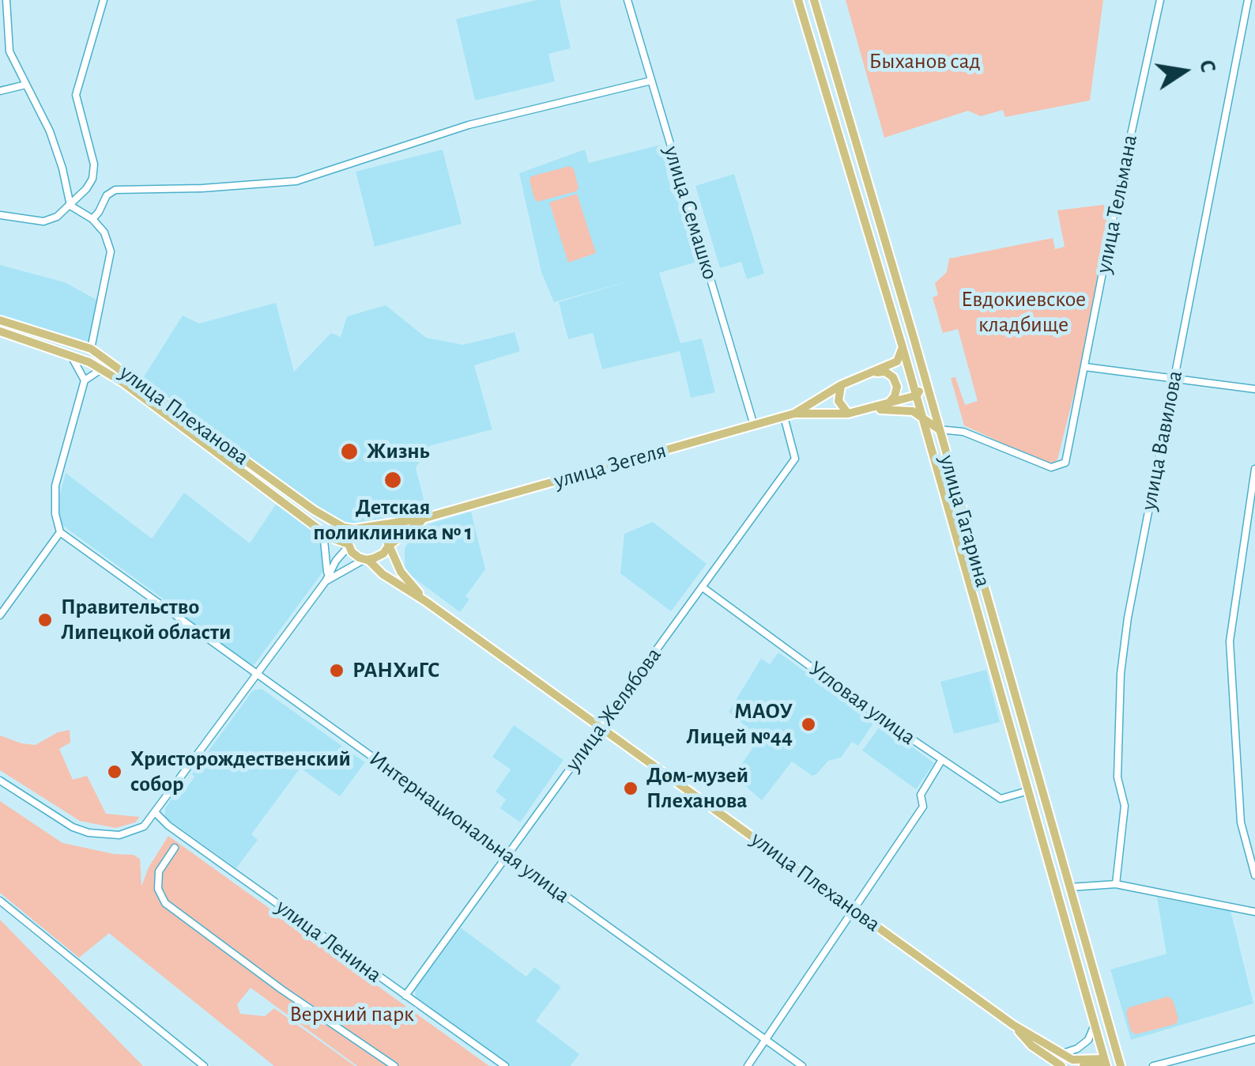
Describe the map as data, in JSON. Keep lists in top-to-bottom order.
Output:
{
  "streets": {
    "main road": ["улица Плеханова", "улица Зегеля", "улица Гагарина"],
    "street": [
      "улица Тельмана",
      "улица Семашко",
      "улица Вавилова",
      "Угловая улица",
      "улица Желябова",
      "Интернациональная улица",
      "улица Ленина"
    ]
  },
  "crossings": [
    ["улица Тельмана", "улица Гагарина"],
    ["улица Семашко", "улица Зегеля"],
    ["улица Плеханова", "улица Зегеля"],
    ["улица Плеханова", "улица Гагарина"],
    ["улица Плеханова", "улица Желябова"],
    ["улица Зегеля", "улица Желябова"],
    ["улица Гагарина", "Угловая улица"],
    ["Угловая улица", "улица Желябова"],
    ["улица Желябова", "Интернациональная улица"],
    ["улица Желябова", "улица Ленина"]
  ],
  "parks": ["Быханов сад", "Евдокиевское кладбище", "Верхний парк"],
  "places": [
    "Жизнь",
    "Детская поликлиника № 1",
    "Правительство Липецкой области",
    "РАНХиГС",
    "МАОУ Лицей №44",
    "Христорождественский собор",
    "Дом-музей Плеханова"
  ],
  "north": "right"
}
